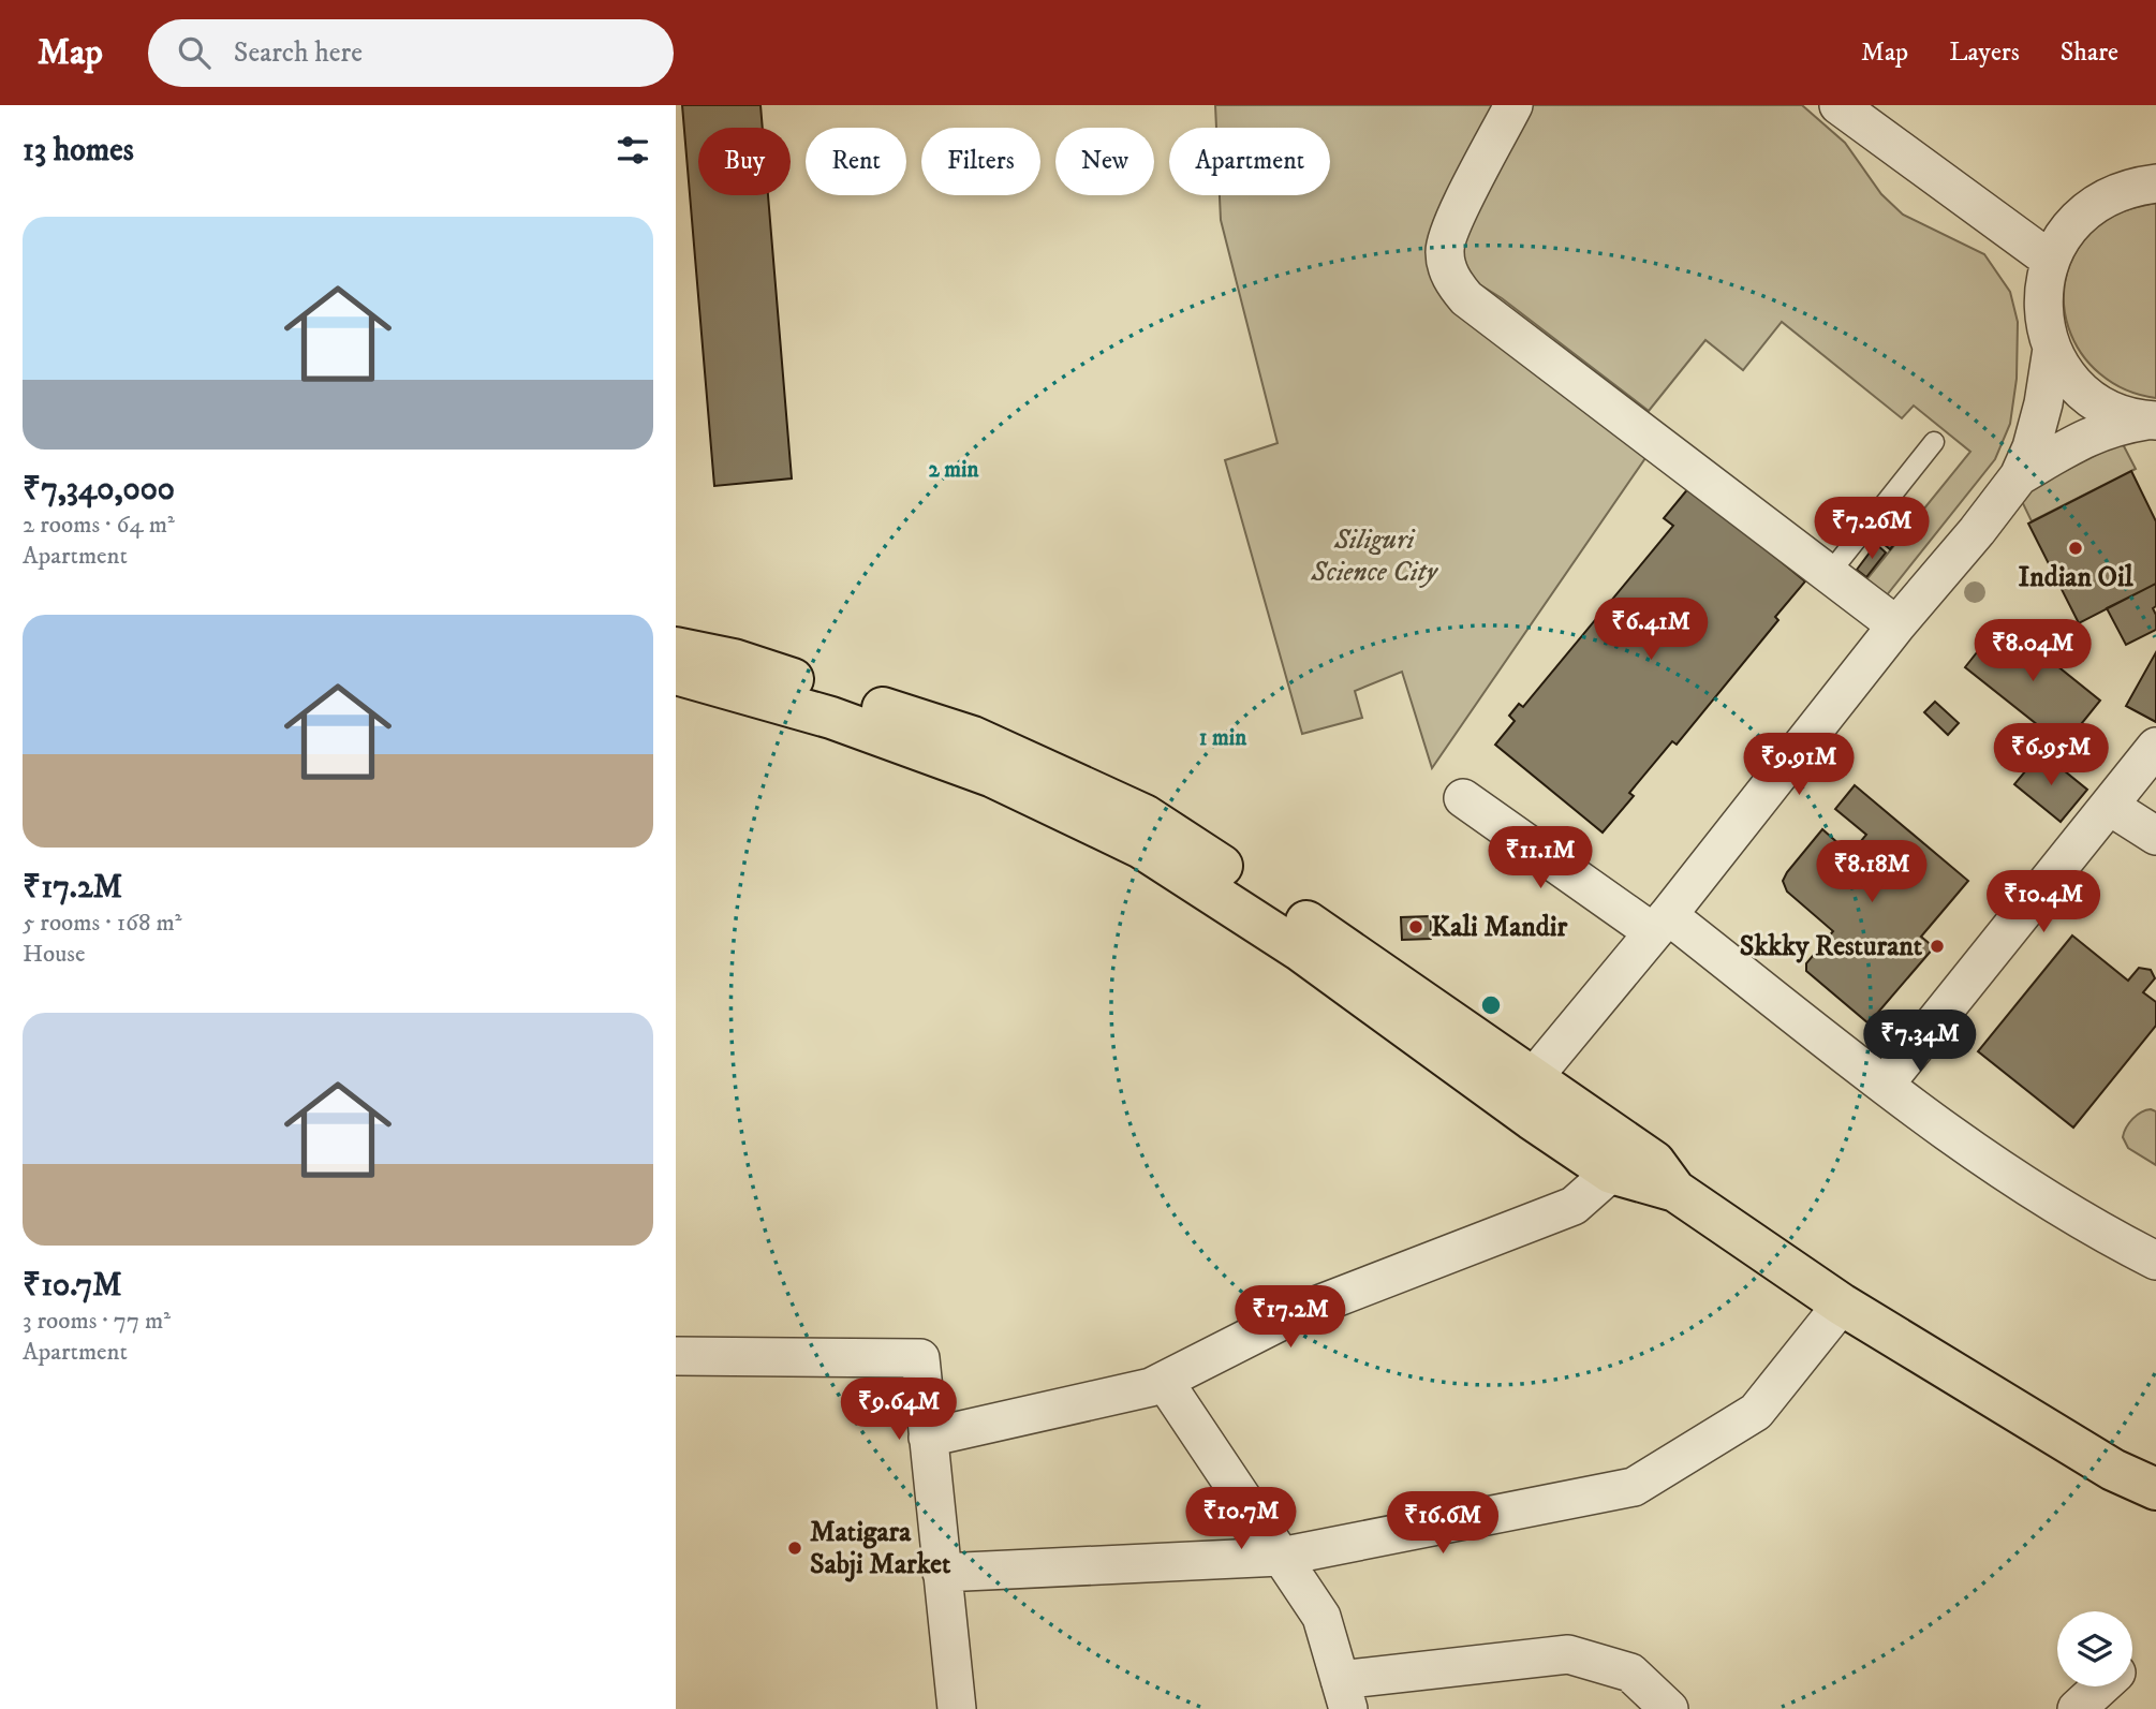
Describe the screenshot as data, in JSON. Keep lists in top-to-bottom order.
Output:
{
  "parks": ["Siliguri Science City"],
  "places": [
    "Indian Oil",
    "Kali Mandir",
    "Skkky Resturant",
    "Matigara Sabji Market"
  ],
  "page": {
    "header": "Map",
    "search": "Search here",
    "nav": ["Map", "Layers", "Share"],
    "heading": "13 homes",
    "chip": [
      "Buy",
      "Rent",
      "Filters",
      "New",
      "Apartment"
    ],
    "list": [
      {
        "name": "₹7,340,000",
        "note": "2 rooms · 64 m² · Apartment"
      },
      {
        "name": "₹17.2M",
        "note": "5 rooms · 168 m² · House"
      },
      {
        "name": "₹10.7M",
        "note": "3 rooms · 77 m² · Apartment"
      }
    ],
    "price": [
      "₹7.26M",
      "₹6.41M",
      "₹8.04M",
      "₹6.95M",
      "₹9.91M",
      "₹11.1M",
      "₹8.18M",
      "₹10.4M",
      "₹7.34M",
      "₹17.2M",
      "₹9.64M",
      "₹10.7M",
      "₹16.6M"
    ]
  },
  "rings": ["2 min", "1 min"]
}
